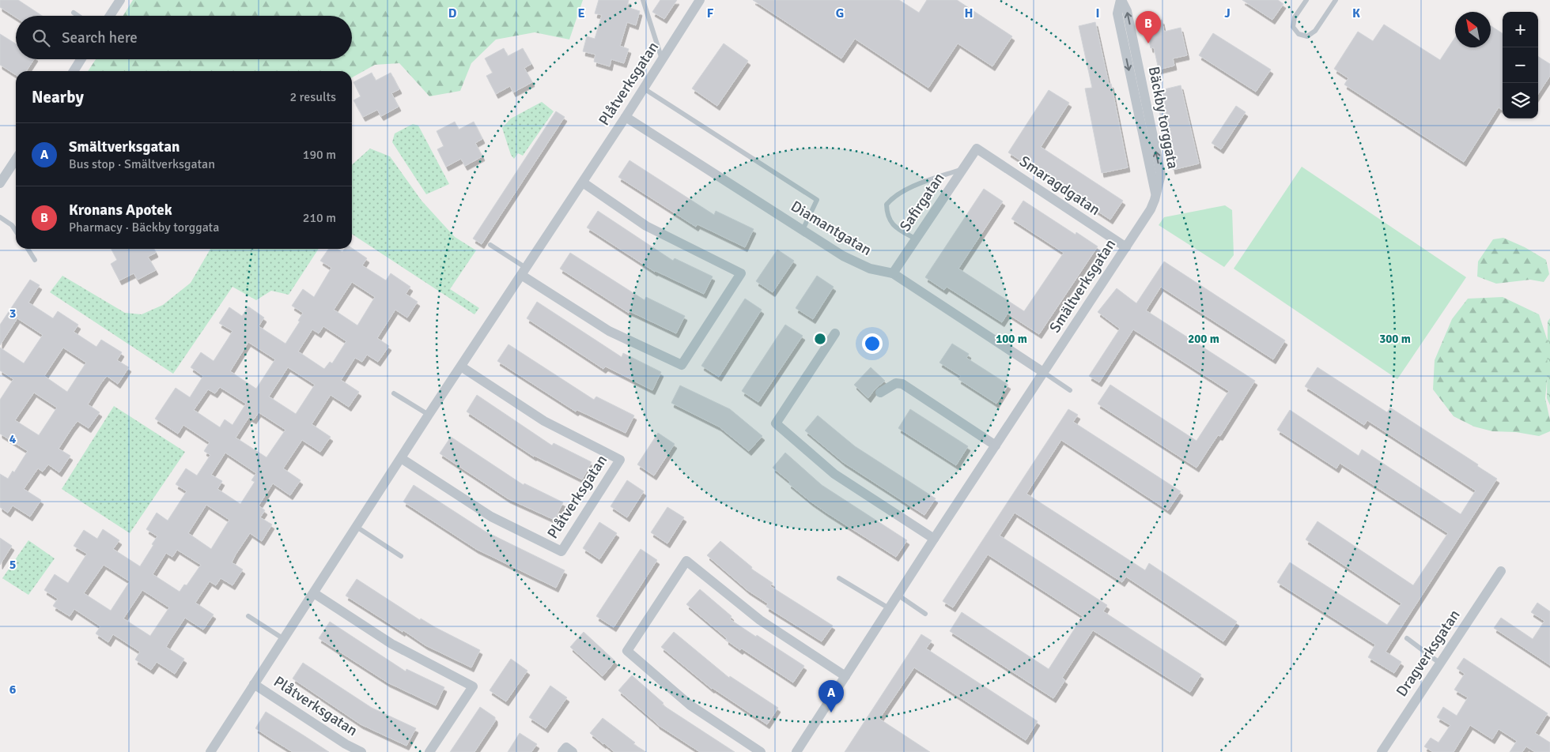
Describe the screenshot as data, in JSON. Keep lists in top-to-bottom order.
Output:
{
  "streets": {
    "street": [
      "Plåtverksgatan",
      "Bäckby torggata",
      "Smaragdgatan",
      "Safirgatan",
      "Diamantgatan",
      "Smältverksgatan",
      "Dragverksgatan"
    ]
  },
  "crossings": [
    ["Plåtverksgatan", "Diamantgatan"],
    ["Bäckby torggata", "Smältverksgatan"],
    ["Smaragdgatan", "Safirgatan"],
    ["Smaragdgatan", "Smältverksgatan"],
    ["Safirgatan", "Diamantgatan"],
    ["Diamantgatan", "Smältverksgatan"]
  ],
  "north": "top left",
  "page": {
    "pins": ["B", "A"],
    "map_buttons": ["+", "−"],
    "search": "Search here",
    "heading": ["Nearby", "2 results"],
    "list": [
      {
        "mark": "A",
        "name": "Smältverksgatan",
        "note": "Bus stop · Smältverksgatan",
        "value": "190 m"
      },
      {
        "mark": "B",
        "name": "Kronans Apotek",
        "note": "Pharmacy · Bäckby torggata",
        "value": "210 m"
      }
    ]
  },
  "grid": {
    "columns": [
      "D",
      "E",
      "F",
      "G",
      "H",
      "I",
      "J",
      "K"
    ],
    "rows": [
      "3",
      "4",
      "5",
      "6"
    ]
  },
  "rings": ["100 m", "200 m", "300 m"]
}
